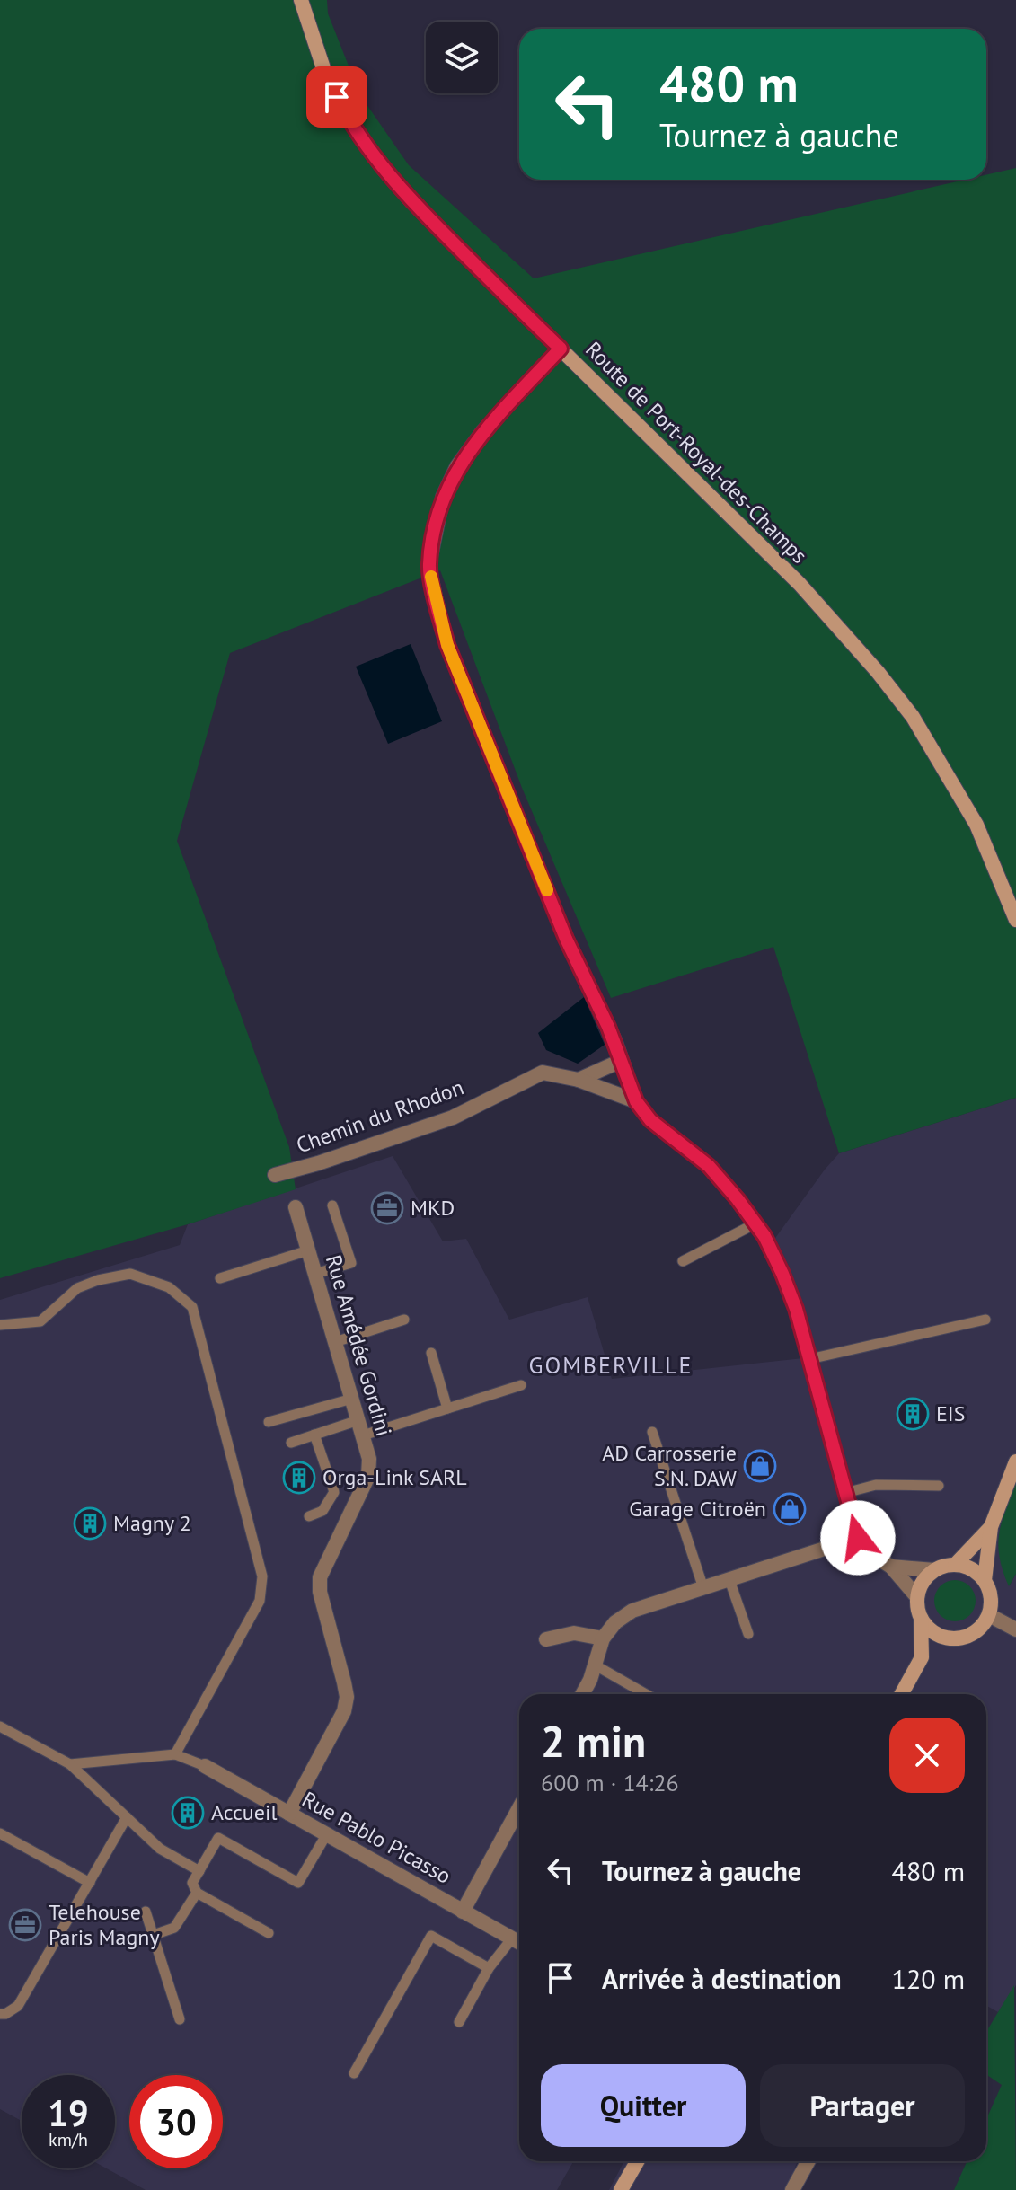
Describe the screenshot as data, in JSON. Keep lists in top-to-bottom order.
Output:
{
  "streets": {
    "main road": ["Route de Port-Royal-des-Champs"],
    "street": ["Chemin du Rhodon", "Rue Amédée Gordini", "Rue Pablo Picasso"]
  },
  "crossings": [
    ["Rue Amédée Gordini", "Rue Pablo Picasso"]
  ],
  "districts": ["GOMBERVILLE"],
  "places": {
    "office": ["MKD", "Telehouse Paris Magny"],
    "building": [
      "EIS",
      "Orga-Link SARL",
      "Magny 2",
      "Accueil"
    ],
    "shop": ["AD Carrosserie S.N. DAW", "Garage Citroën"]
  },
  "page": {
    "turn": ["480 m", "Tournez à gauche"],
    "heading": ["2 min", "600 m · 14:26"],
    "list": [
      {
        "name": "Tournez à gauche",
        "value": "480 m"
      },
      {
        "name": "Arrivée à destination",
        "value": "120 m"
      }
    ],
    "buttons": ["Quitter", "Partager"],
    "speed": "19 km/h",
    "limit": "30"
  }
}
